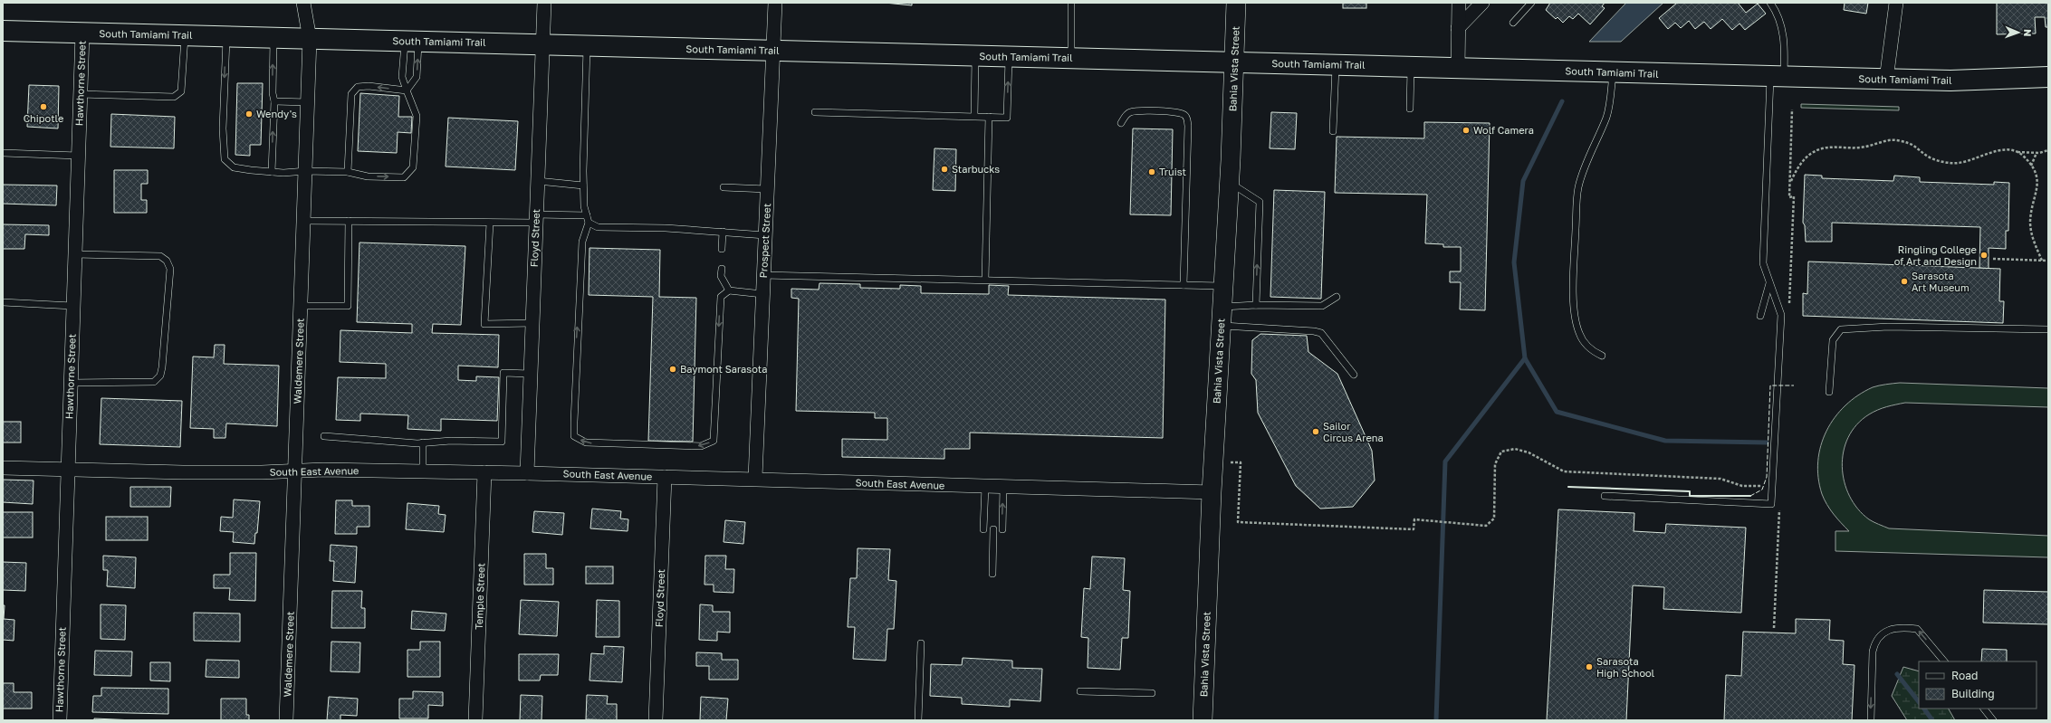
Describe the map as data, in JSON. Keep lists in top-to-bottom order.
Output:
{
  "streets": {
    "main road": ["South Tamiami Trail"],
    "street": [
      "Bahia Vista Street",
      "Hawthorne Street",
      "Floyd Street",
      "Prospect Street",
      "Waldemere Street",
      "South East Avenue",
      "Temple Street"
    ]
  },
  "crossings": [
    ["South Tamiami Trail", "Bahia Vista Street"],
    ["South Tamiami Trail", "Hawthorne Street"],
    ["South Tamiami Trail", "Floyd Street"],
    ["South Tamiami Trail", "Prospect Street"],
    ["South Tamiami Trail", "Waldemere Street"],
    ["Bahia Vista Street", "South East Avenue"],
    ["Hawthorne Street", "South East Avenue"],
    ["Floyd Street", "South East Avenue"],
    ["Prospect Street", "South East Avenue"],
    ["Waldemere Street", "South East Avenue"],
    ["South East Avenue", "Temple Street"]
  ],
  "places": [
    "Chipotle",
    "Wendy's",
    "Wolf Camera",
    "Starbucks",
    "Truist",
    "Ringling College of Art and Design",
    "Sarasota Art Museum",
    "Baymont Sarasota",
    "Sailor Circus Arena",
    "Sarasota High School"
  ],
  "legend": ["Road", "Building"],
  "north": "right"
}
